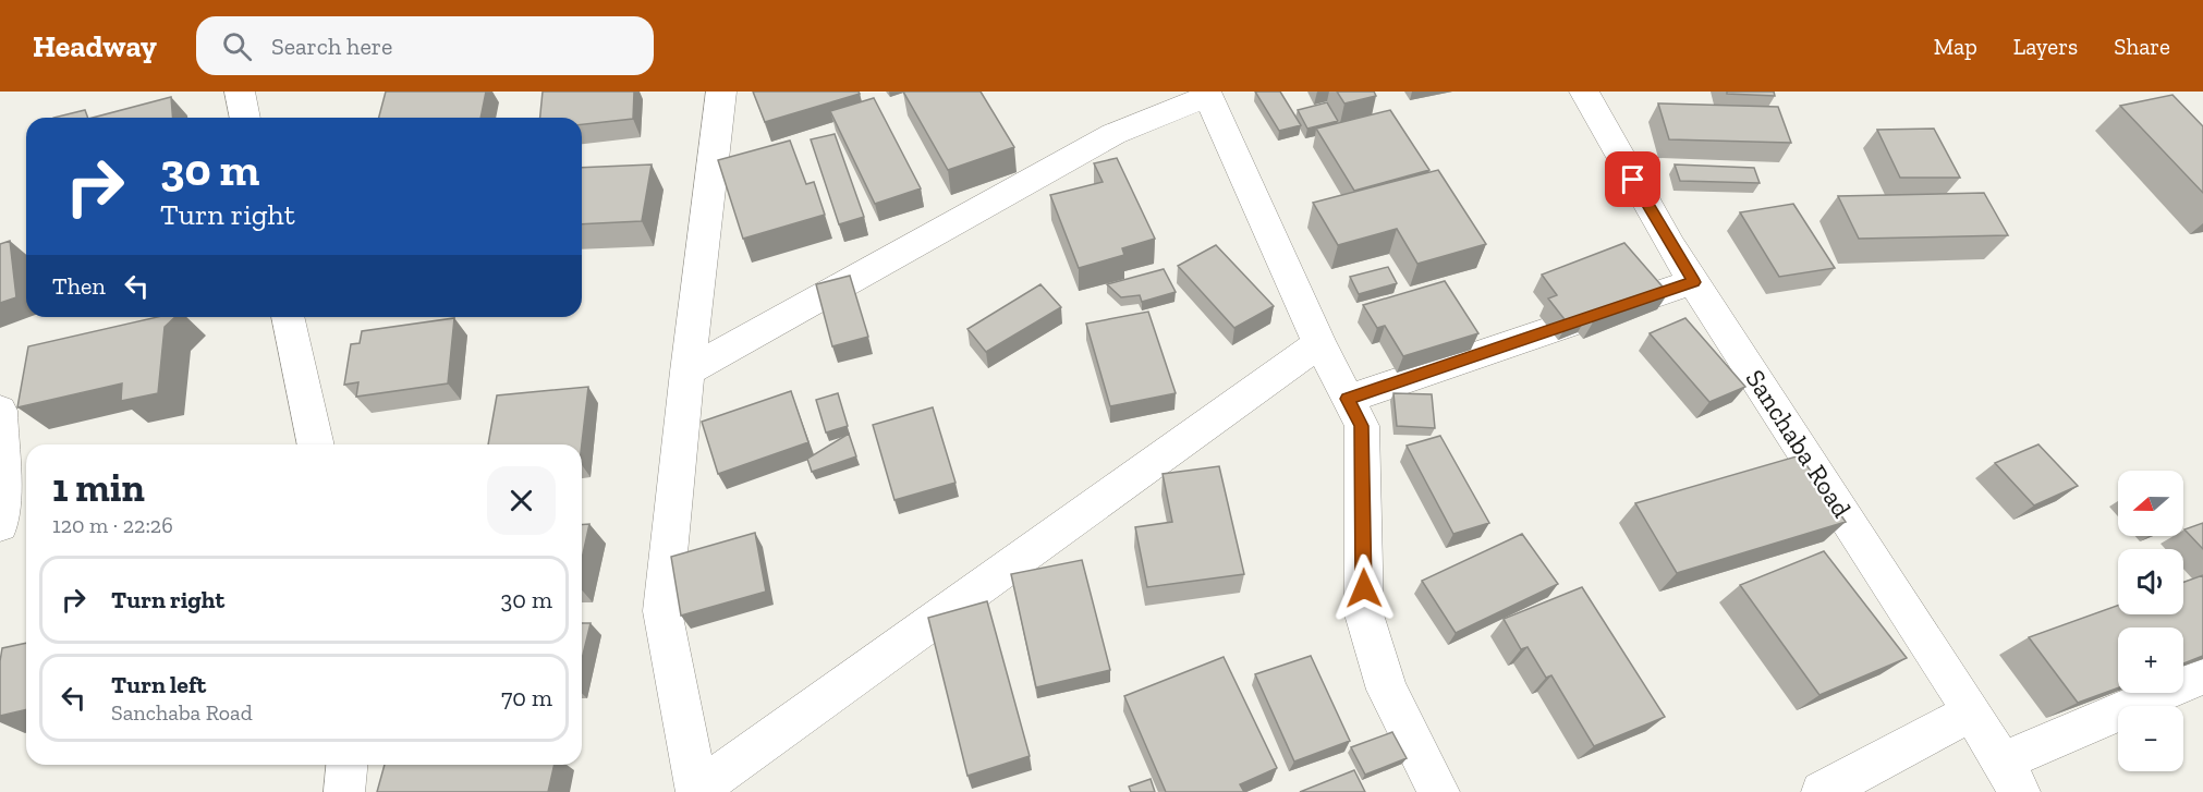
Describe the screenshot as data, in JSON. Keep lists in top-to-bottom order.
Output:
{
  "streets": {
    "street": ["Sanchaba Road"]
  },
  "north": "left",
  "page": {
    "header": "Headway",
    "search": "Search here",
    "nav": ["Map", "Layers", "Share"],
    "turn": ["30 m", "Turn right"],
    "then": "Then",
    "heading": ["1 min", "120 m · 22:26"],
    "map_buttons": ["+", "−"],
    "list": [
      {
        "name": "Turn right",
        "value": "30 m"
      },
      {
        "name": "Turn left",
        "note": "Sanchaba Road",
        "value": "70 m"
      }
    ]
  }
}
